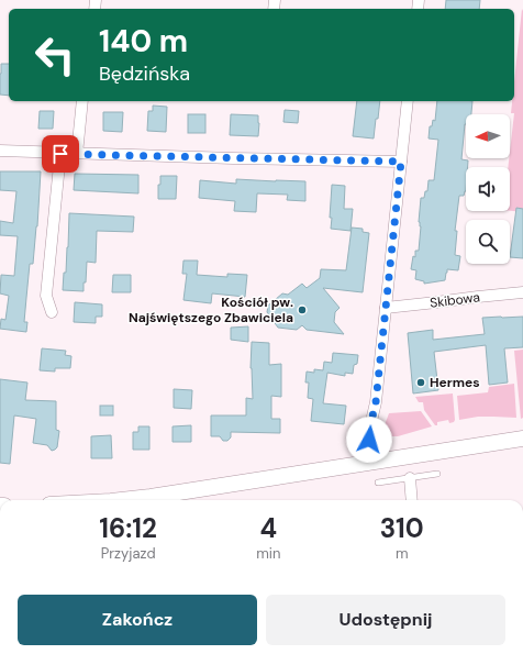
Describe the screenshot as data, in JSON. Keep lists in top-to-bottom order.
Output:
{
  "streets": {
    "street": ["Skibowa"]
  },
  "places": ["Kościół pw. Najświętszego Zbawiciela", "Hermes"],
  "north": "left",
  "page": {
    "turn": ["140 m", "Będzińska"],
    "eta": [
      "16:12",
      "Przyjazd",
      "4",
      "min",
      "310",
      "m"
    ],
    "buttons": ["Zakończ", "Udostępnij"]
  }
}
